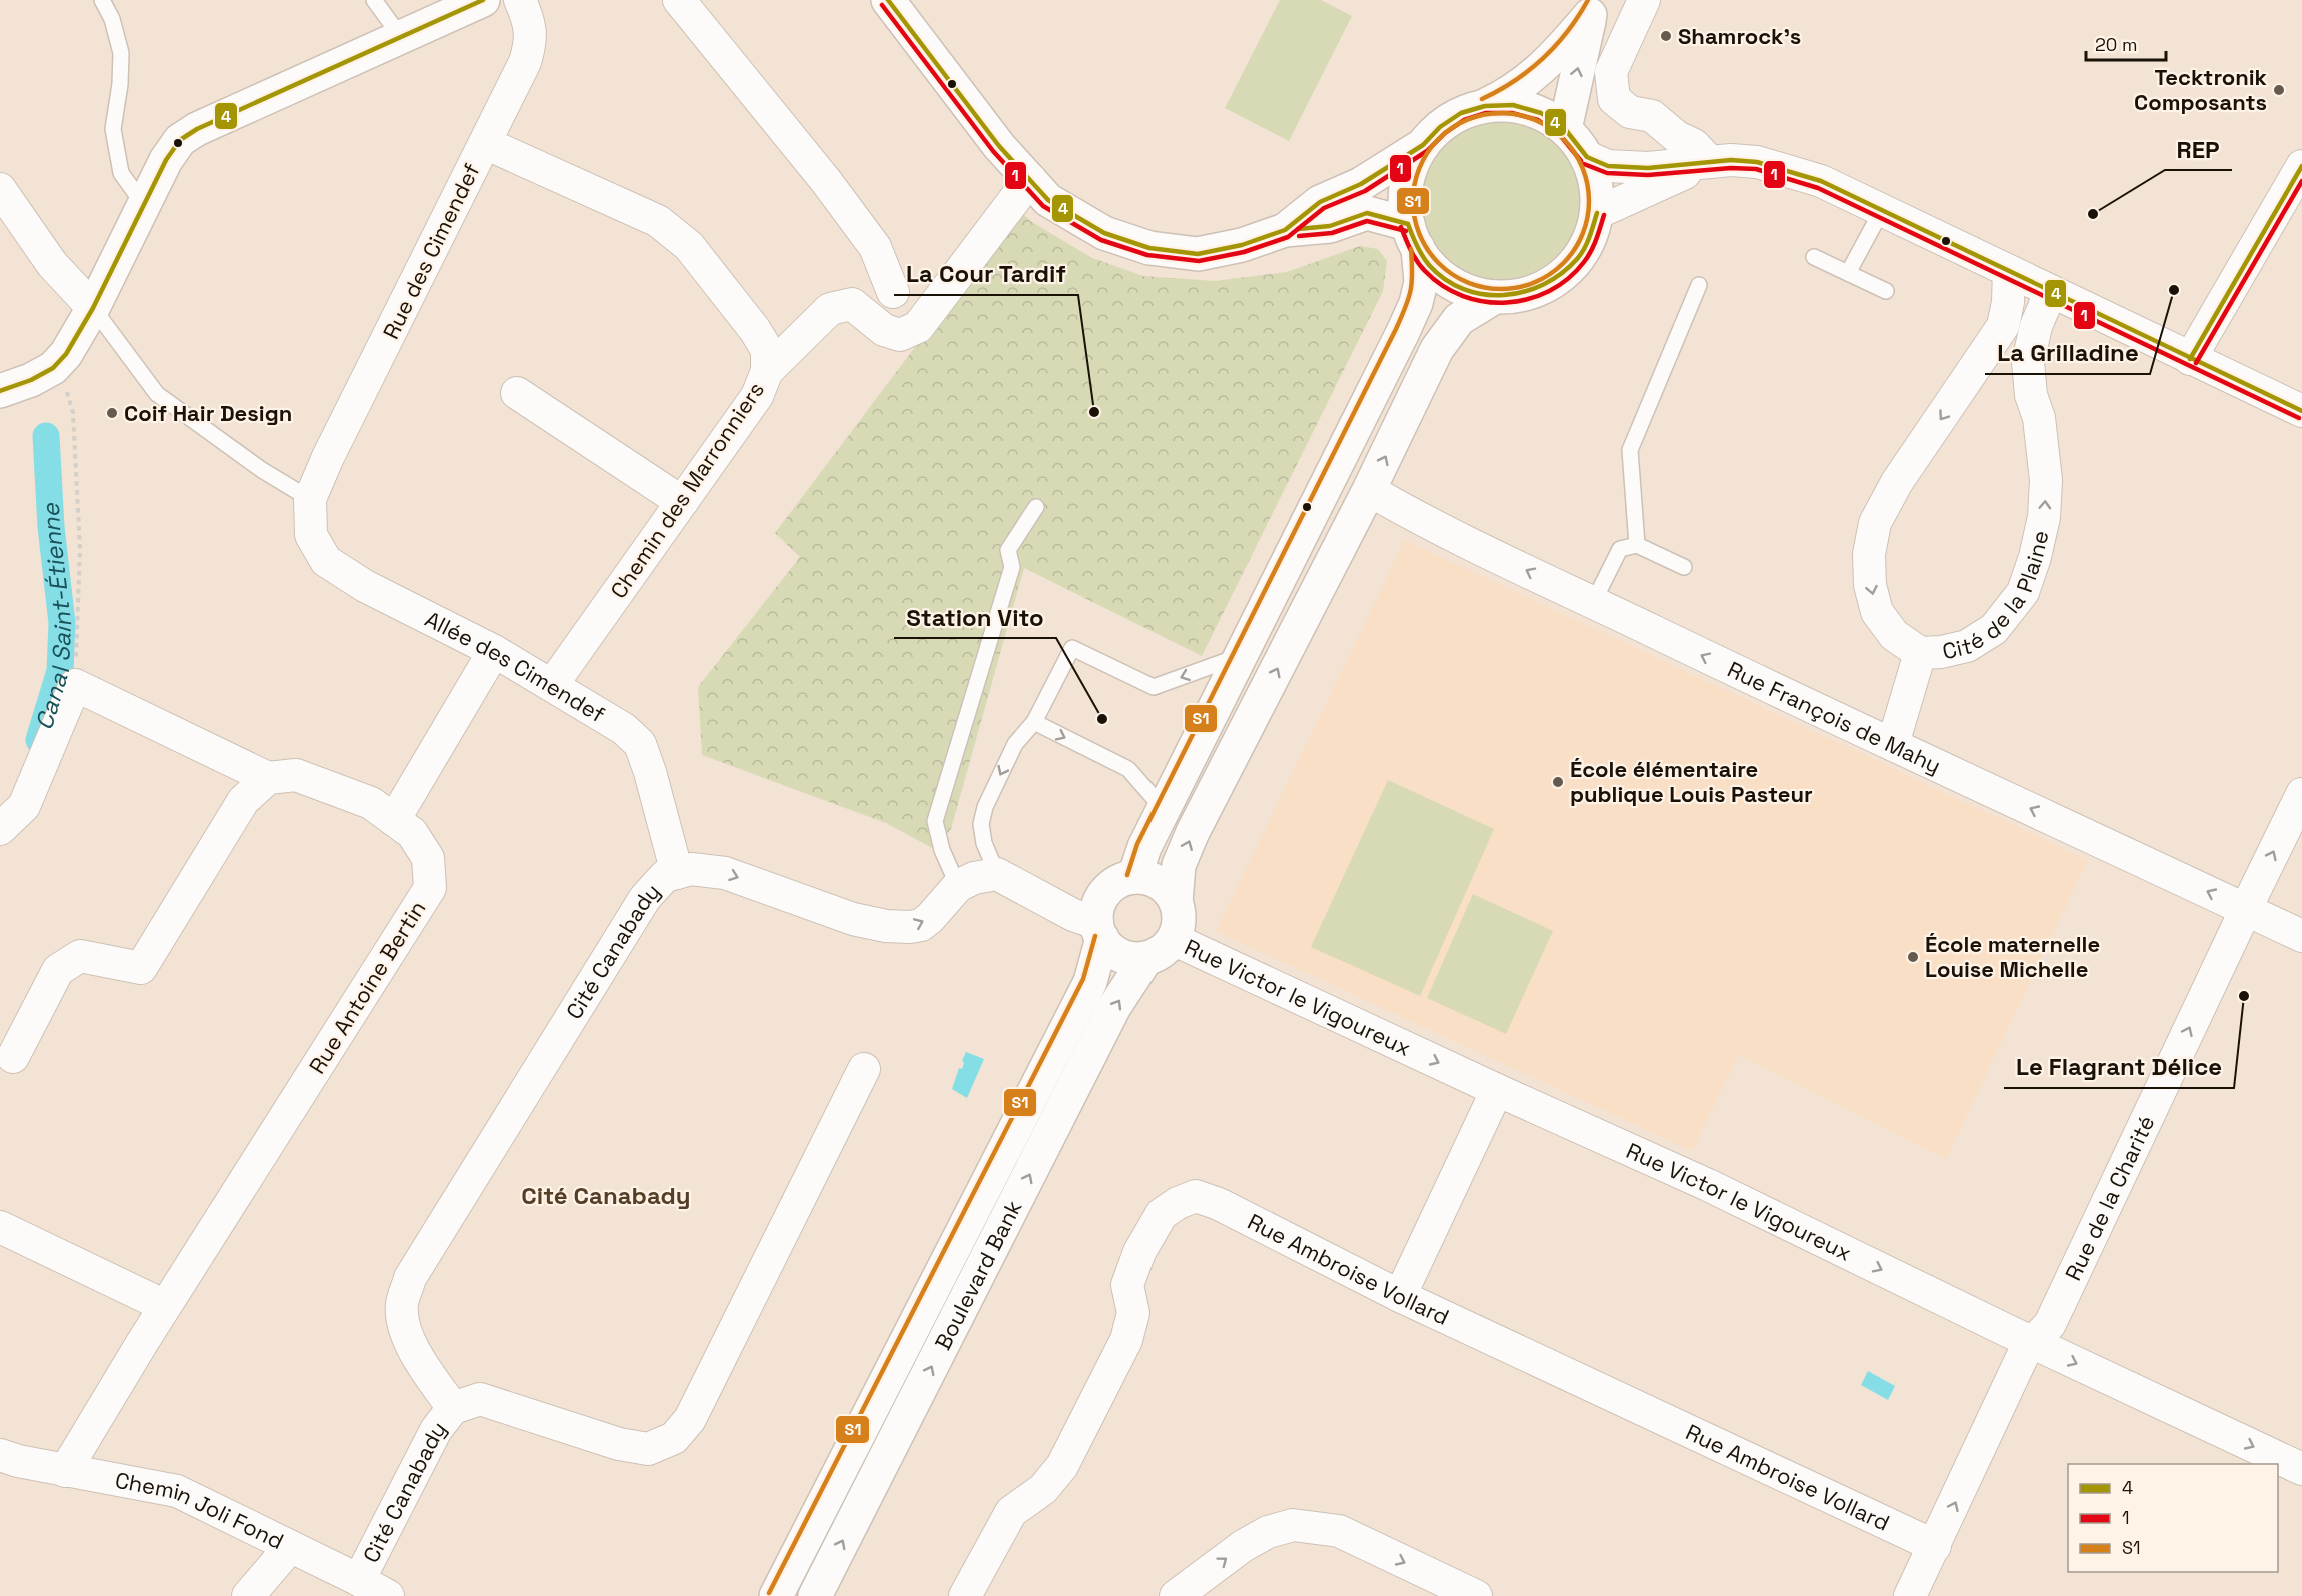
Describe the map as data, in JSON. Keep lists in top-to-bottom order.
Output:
{
  "streets": {
    "main road": ["Boulevard Bank"],
    "street": [
      "Rue des Cimendef",
      "Chemin des Marronniers",
      "Cité de la Plaine",
      "Allée des Cimendef",
      "Rue François de Mahy",
      "Cité Canabady",
      "Rue Antoine Bertin",
      "Rue Victor le Vigoureux",
      "Rue de la Charité",
      "Rue Ambroise Vollard",
      "Chemin Joli Fond"
    ]
  },
  "crossings": [
    ["Rue des Cimendef", "Chemin des Marronniers"],
    ["Rue des Cimendef", "Allée des Cimendef"],
    ["Chemin des Marronniers", "Allée des Cimendef"],
    ["Allée des Cimendef", "Cité Canabady"],
    ["Rue François de Mahy", "Rue de la Charité"],
    ["Cité Canabady", "Chemin Joli Fond"],
    ["Rue Antoine Bertin", "Chemin Joli Fond"],
    ["Rue Victor le Vigoureux", "Rue de la Charité"],
    ["Rue Victor le Vigoureux", "Boulevard Bank"],
    ["Rue de la Charité", "Rue Ambroise Vollard"]
  ],
  "one_way": ["Rue François de Mahy", "Rue Victor le Vigoureux", "Rue de la Charité"],
  "districts": ["Cité Canabady"],
  "water": ["Canal Saint-Étienne"],
  "places": [
    "Shamrock's",
    "Tecktronik Composants",
    "REP",
    "La Grilladine",
    "La Cour Tardif",
    "Coif Hair Design",
    "Station Vito",
    "École élémentaire publique Louis Pasteur",
    "École maternelle Louise Michelle",
    "Le Flagrant Délice"
  ],
  "lines": ["transit line 4", "transit line S1", "transit line 1"],
  "legend": ["4", "1", "S1"],
  "scale_bar": "20 m"
}
